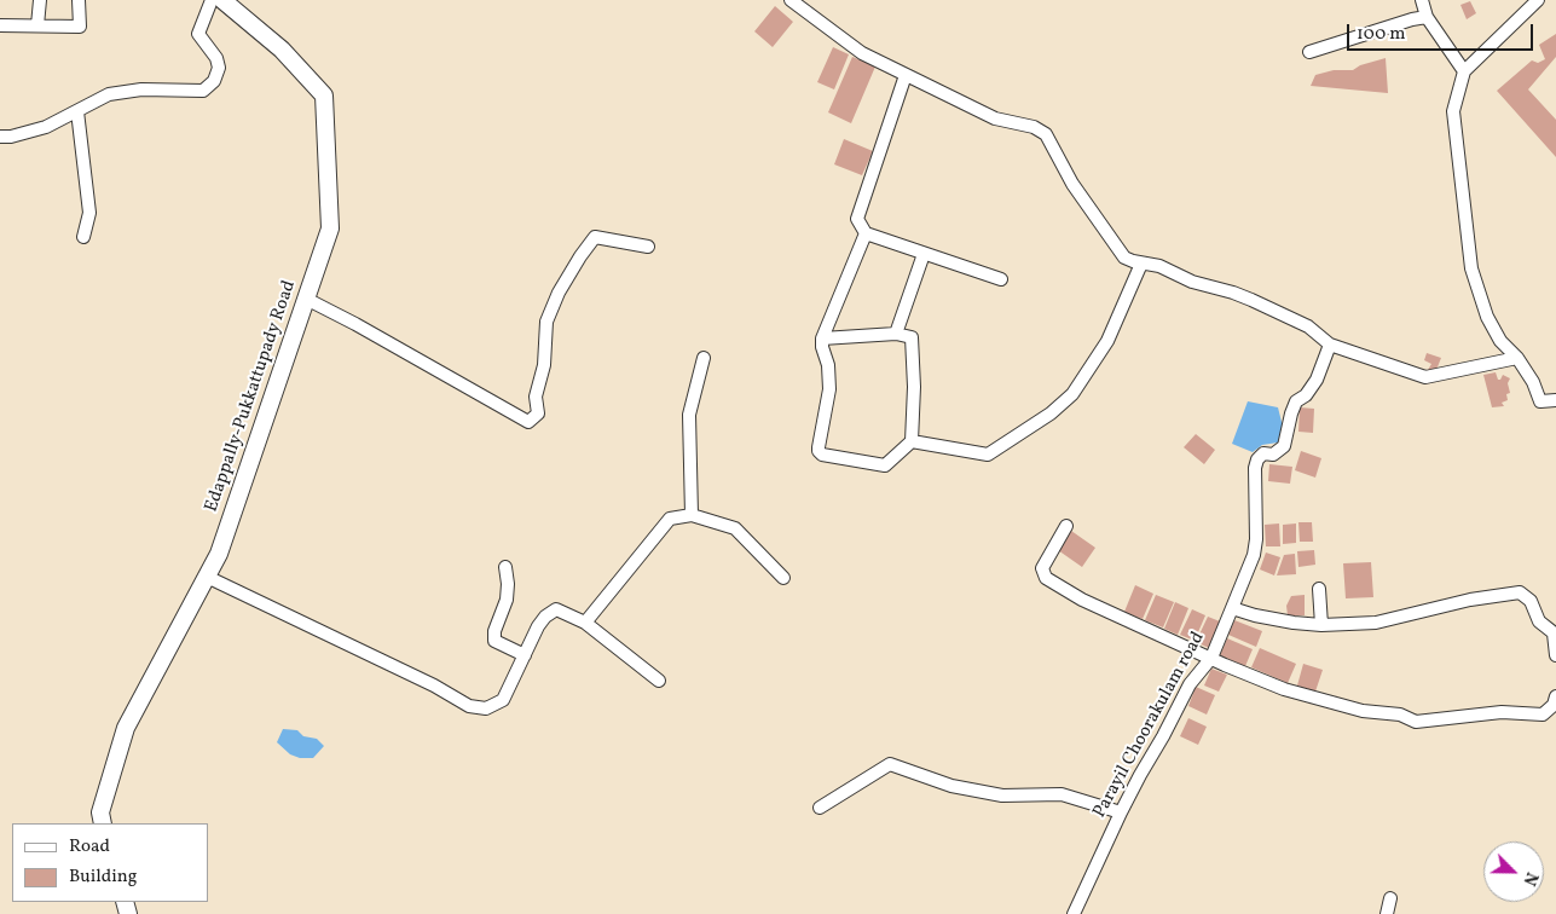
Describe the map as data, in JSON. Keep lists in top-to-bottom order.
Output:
{
  "streets": {
    "main road": ["Edappally-Pukkattupady Road"],
    "street": ["Parayil Choorakulam road"]
  },
  "legend": ["Road", "Building"],
  "scale_bar": "100 m",
  "north": "bottom right"
}
